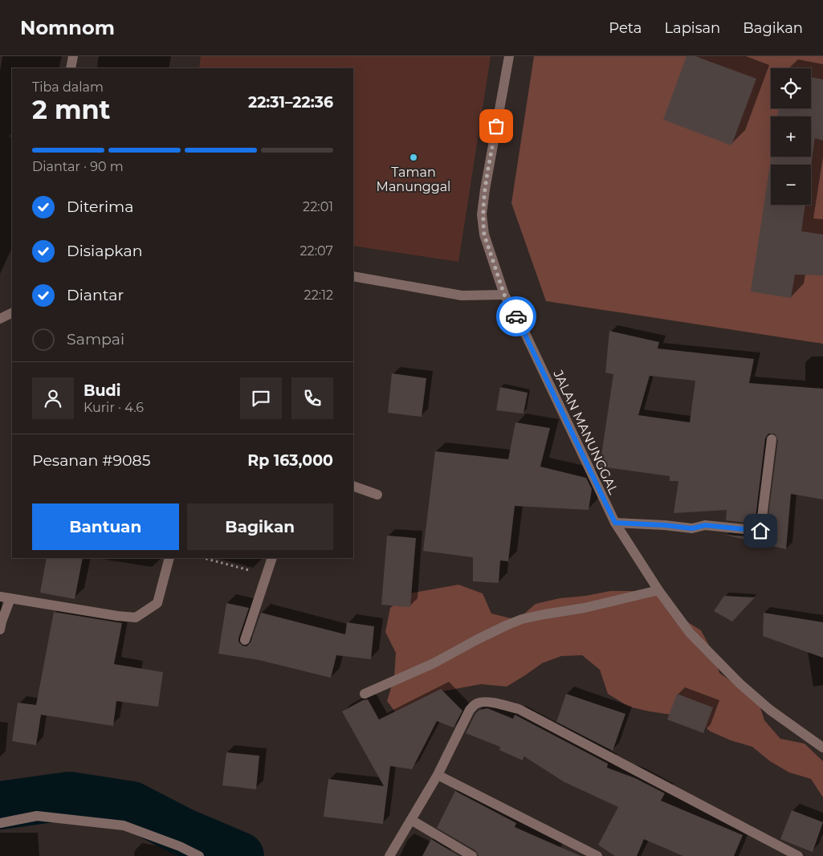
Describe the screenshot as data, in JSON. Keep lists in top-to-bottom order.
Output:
{
  "streets": {
    "street": ["JALAN MANUNGGAL"]
  },
  "places": ["Taman Manunggal"],
  "page": {
    "header": "Nomnom",
    "nav": ["Peta", "Lapisan", "Bagikan"],
    "map_buttons": ["+", "−"],
    "heading": ["2 mnt", "Tiba dalam", "22:31–22:36"],
    "panel": [
      "Budi",
      "Kurir · 4.6",
      "Pesanan #9085",
      "Rp 163,000"
    ],
    "bar": "Diantar · 90 m",
    "list": [
      ["Diterima", "22:01"],
      ["Disiapkan", "22:07"],
      ["Diantar", "22:12"],
      "Sampai"
    ],
    "buttons": ["Bantuan", "Bagikan"]
  }
}
